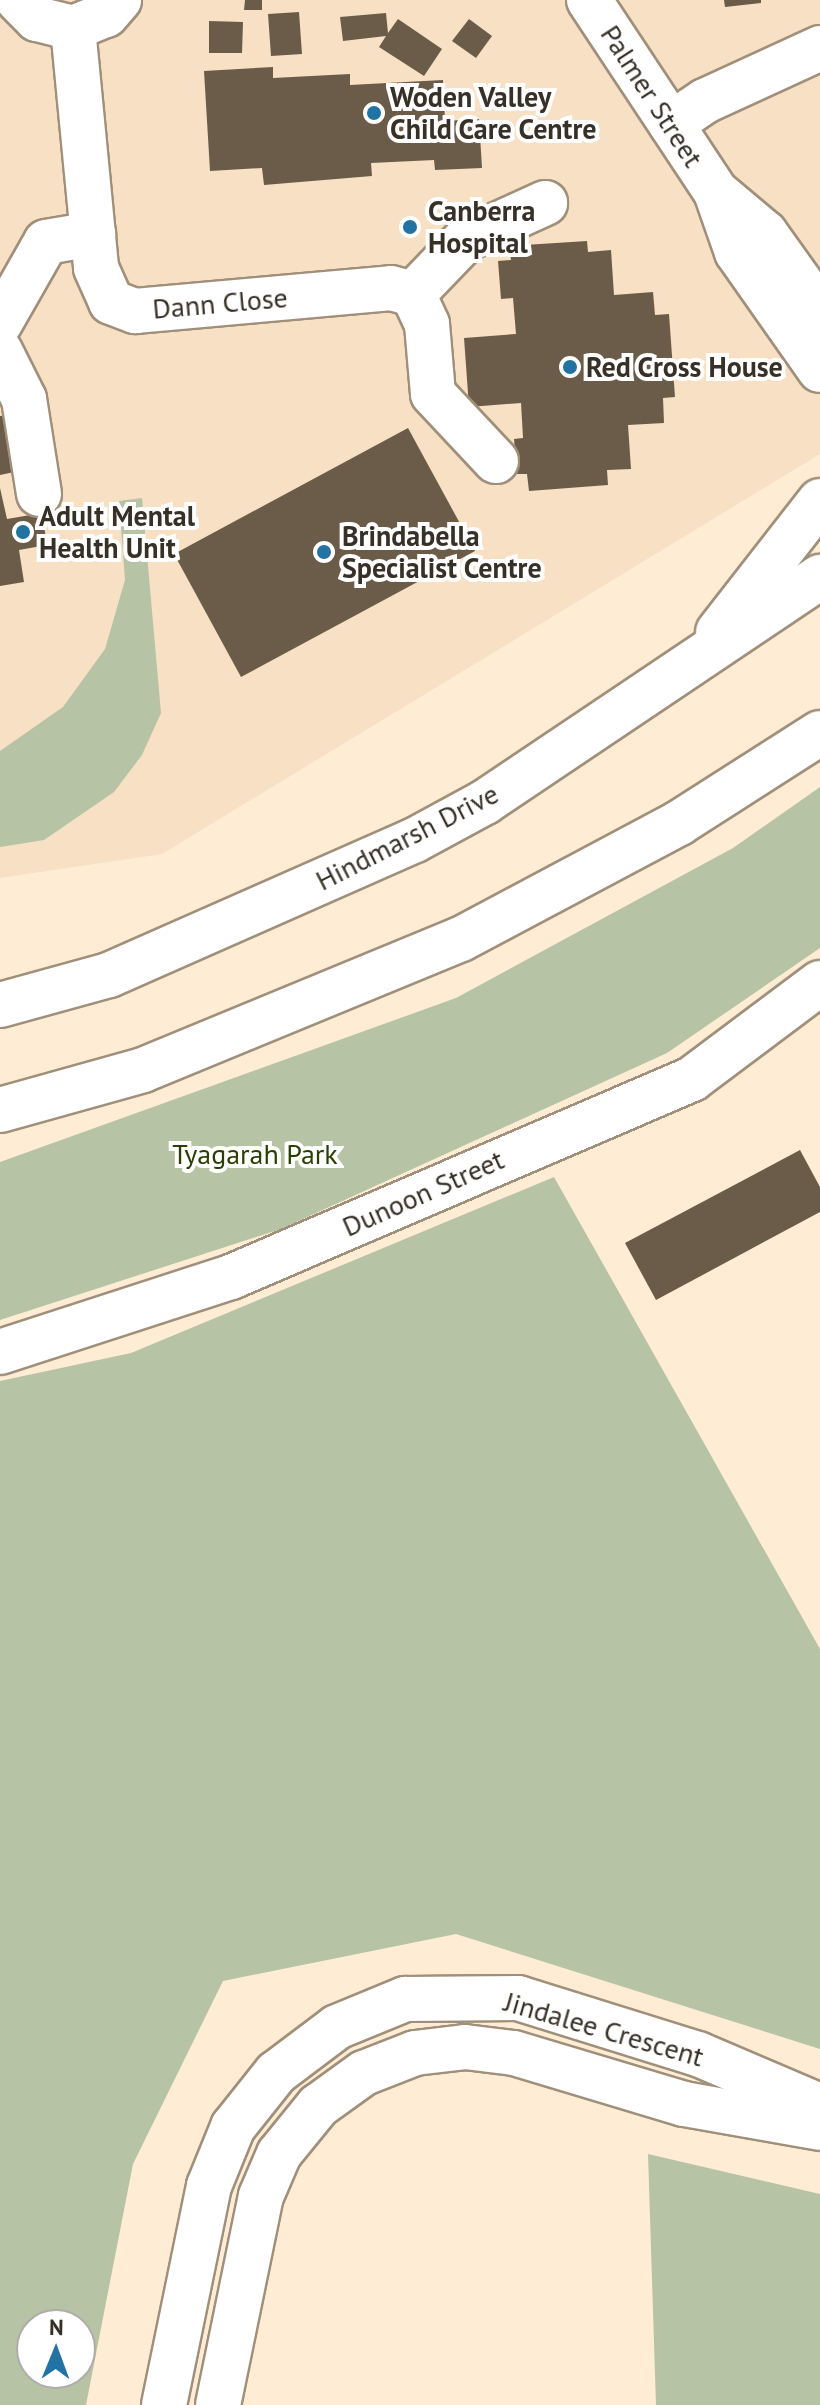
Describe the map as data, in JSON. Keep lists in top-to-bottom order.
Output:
{
  "streets": {
    "street": [
      "Palmer Street",
      "Dann Close",
      "Hindmarsh Drive",
      "Dunoon Street",
      "Jindalee Crescent"
    ]
  },
  "parks": ["Tyagarah Park"],
  "places": [
    "Woden Valley Child Care Centre",
    "Canberra Hospital",
    "Red Cross House",
    "Adult Mental Health Unit",
    "Brindabella Specialist Centre"
  ],
  "north": "top"
}
